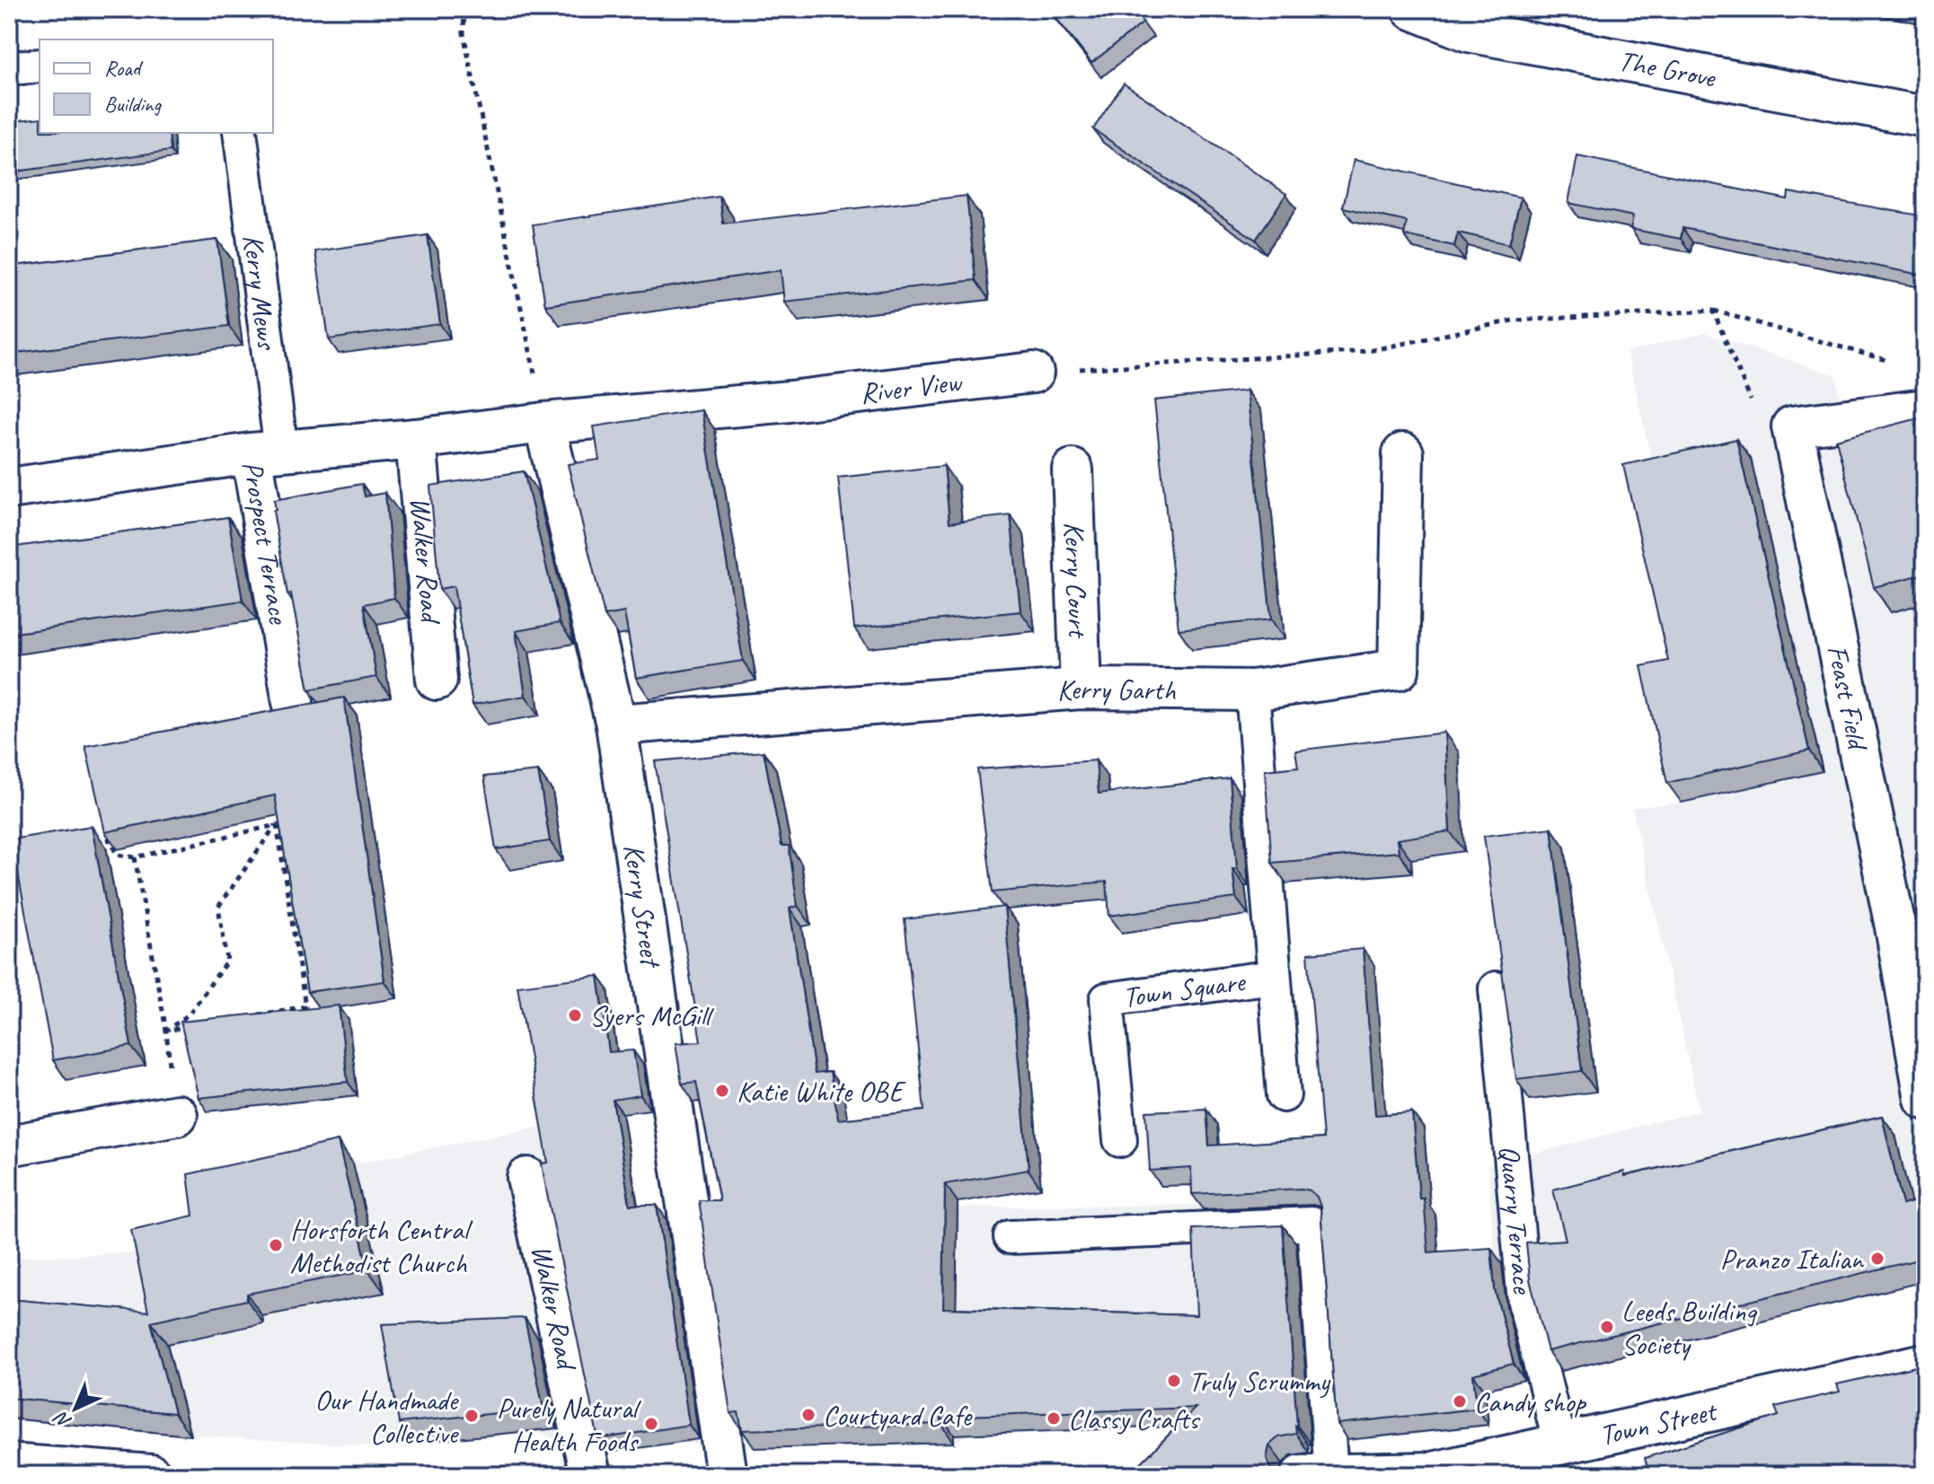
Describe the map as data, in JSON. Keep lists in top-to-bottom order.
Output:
{
  "streets": {
    "street": [
      "The Grove",
      "River View",
      "Prospect Terrace",
      "Walker Road",
      "Kerry Court",
      "Kerry Garth",
      "Feast Field",
      "Kerry Street",
      "Town Street"
    ],
    "lane": ["Kerry Mews", "Town Square", "Quarry Terrace"]
  },
  "crossings": [
    ["Kerry Mews", "Prospect Terrace"],
    ["River View", "Kerry Street"],
    ["Kerry Court", "Kerry Garth"],
    ["Kerry Garth", "Kerry Street"],
    ["Kerry Garth", "Town Square"],
    ["Quarry Terrace", "Town Street"]
  ],
  "places": [
    "Syers McGill",
    "Katie White OBE",
    "Horsforth Central Methodist Church",
    "Pranzo Italian",
    "Leeds Building Society",
    "Truly Scrummy",
    "Candy shop",
    "Courtyard Cafe",
    "Our Handmade Collective",
    "Classy Crafts",
    "Purely Natural Health Foods"
  ],
  "legend": ["Road", "Building"],
  "north": "bottom left"
}
